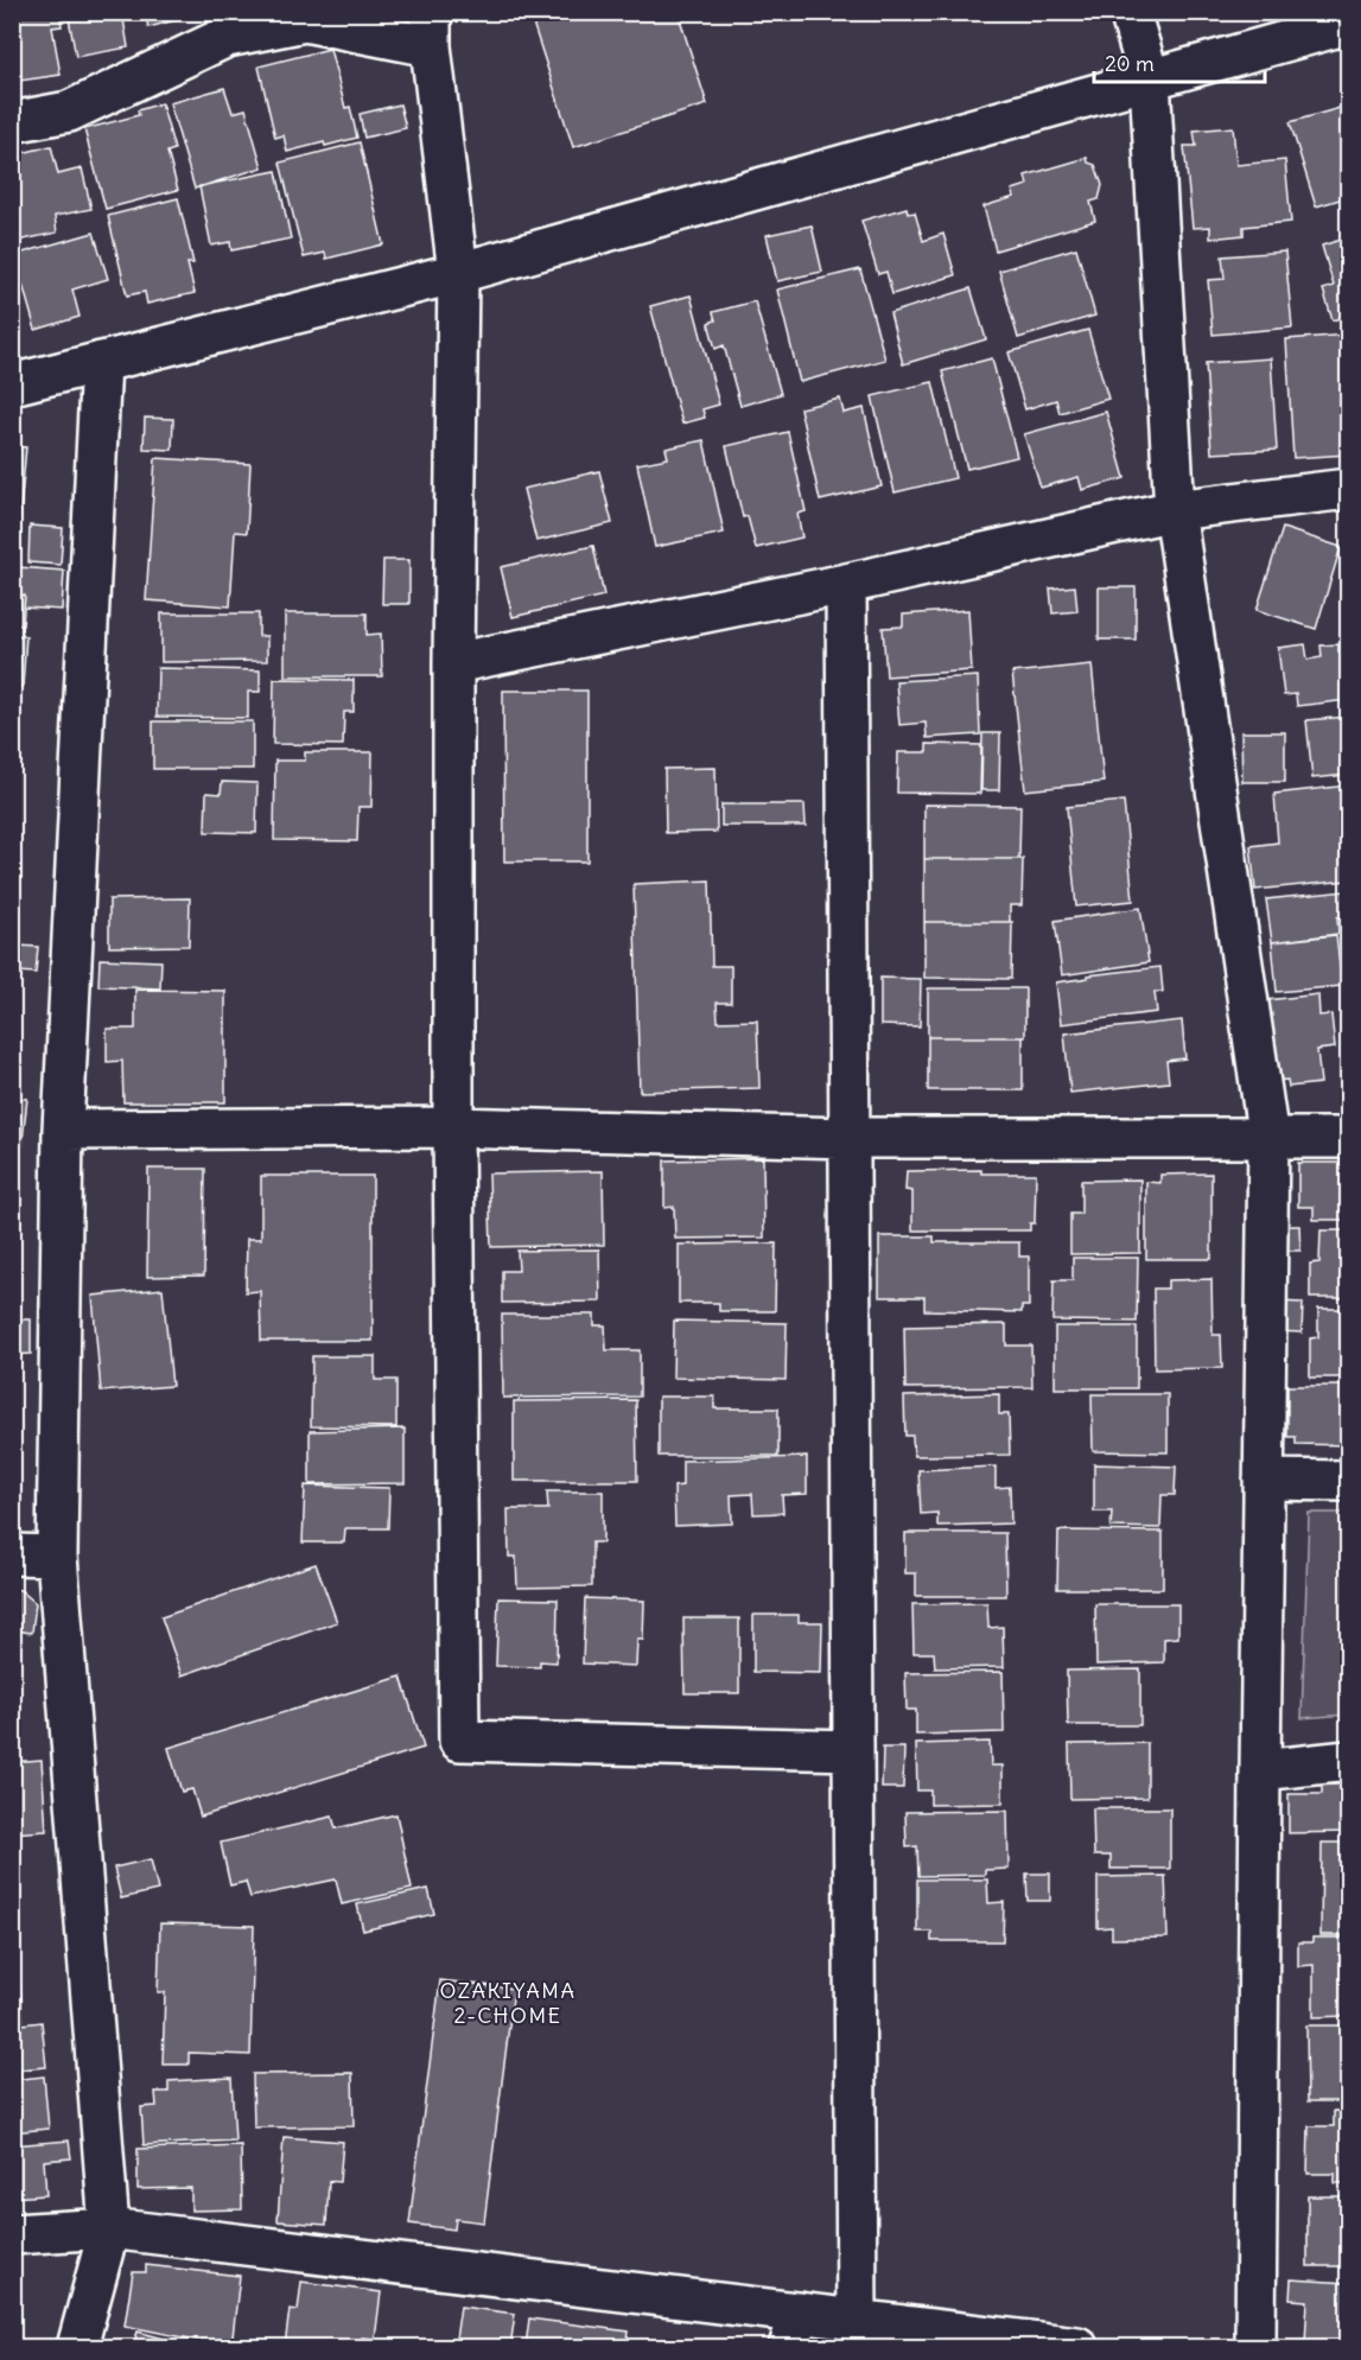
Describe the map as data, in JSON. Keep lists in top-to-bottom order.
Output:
{
  "districts": ["OZAKIYAMA 2-CHOME"],
  "scale_bar": "20 m"
}
